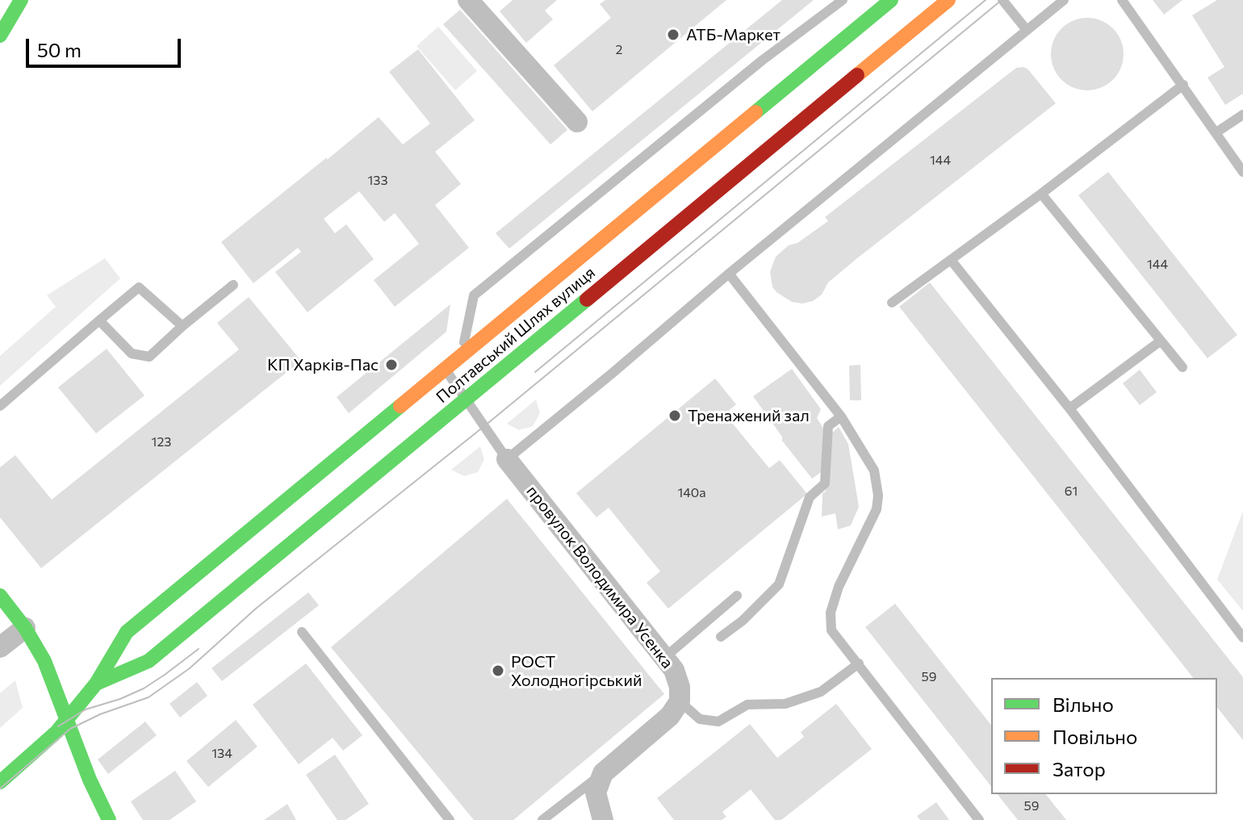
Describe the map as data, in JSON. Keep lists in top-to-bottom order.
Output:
{
  "streets": {
    "main road": ["Полтавський Шлях вулиця"],
    "street": ["провулок Володимира Усенка"]
  },
  "places": [
    "АТБ-Маркет",
    "КП Харків-Пас",
    "Тренажений зал",
    "РОСТ Холодногірський"
  ],
  "house_numbers": [
    "2",
    "144",
    "133",
    "144",
    "123",
    "61",
    "140а",
    "59",
    "134",
    "59"
  ],
  "legend": ["Вільно", "Повільно", "Затор"],
  "scale_bar": "50 m"
}
